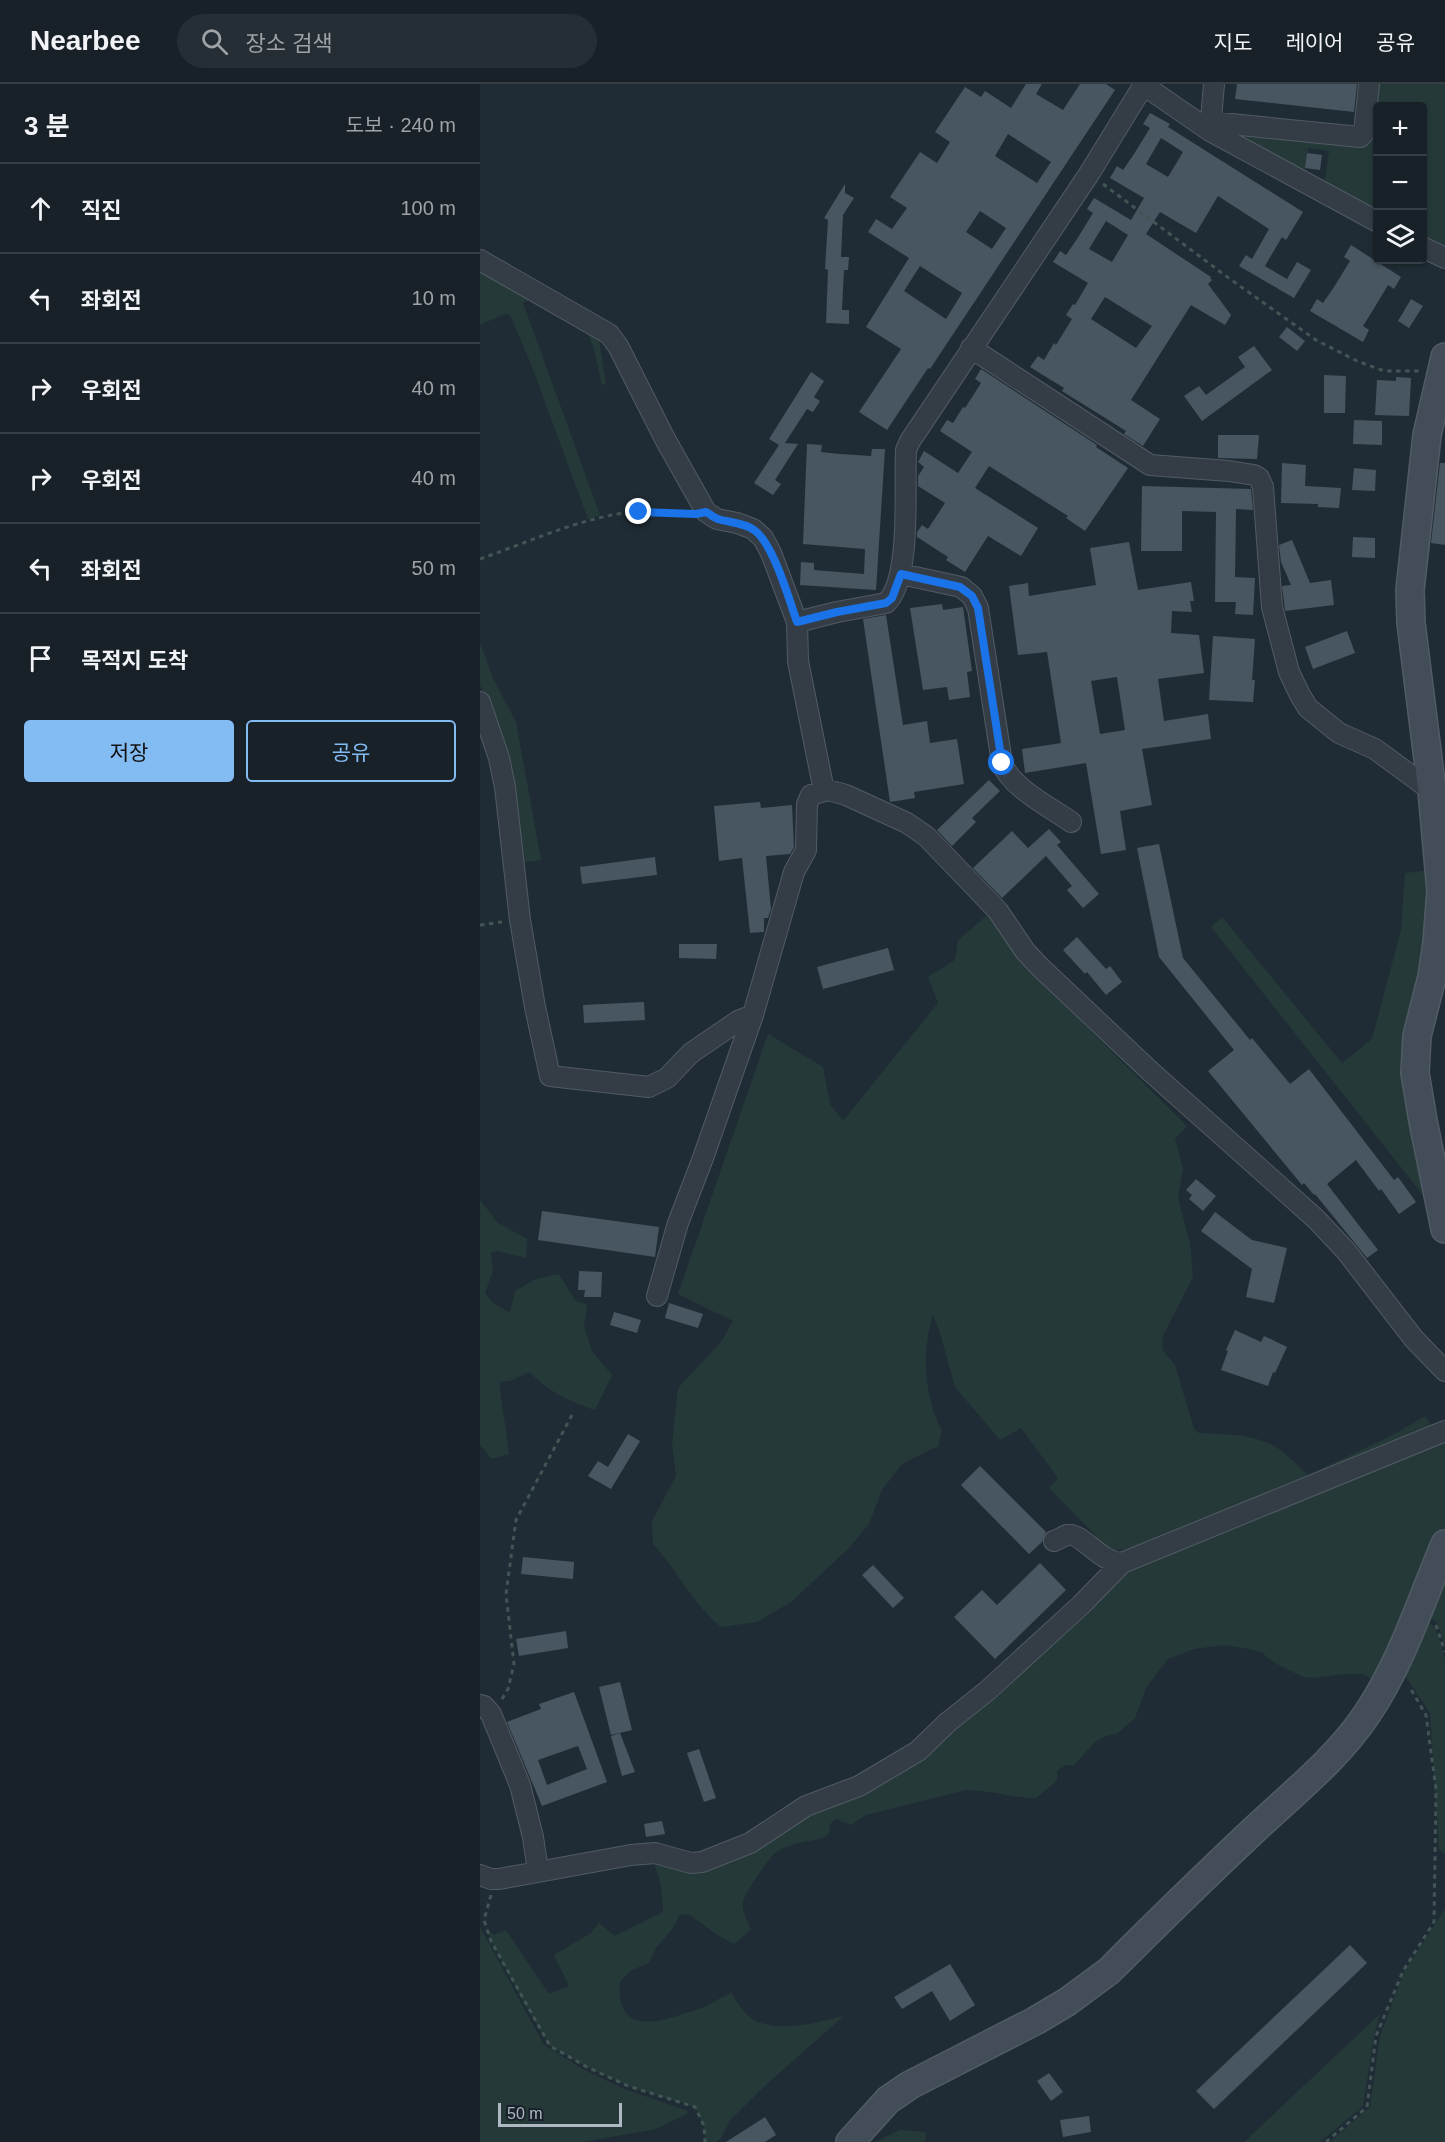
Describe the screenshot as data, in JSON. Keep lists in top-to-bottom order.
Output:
{
  "scale_bar": "50 m",
  "page": {
    "header": "Nearbee",
    "search": "장소 검색",
    "nav": ["지도", "레이어", "공유"],
    "heading": ["3 분", "도보 · 240 m"],
    "map_buttons": ["+", "−"],
    "list": [
      ["직진", "100 m"],
      ["좌회전", "10 m"],
      ["우회전", "40 m"],
      ["우회전", "40 m"],
      ["좌회전", "50 m"],
      "목적지 도착"
    ],
    "buttons": ["저장", "공유"],
    "scale": "50 m"
  }
}
